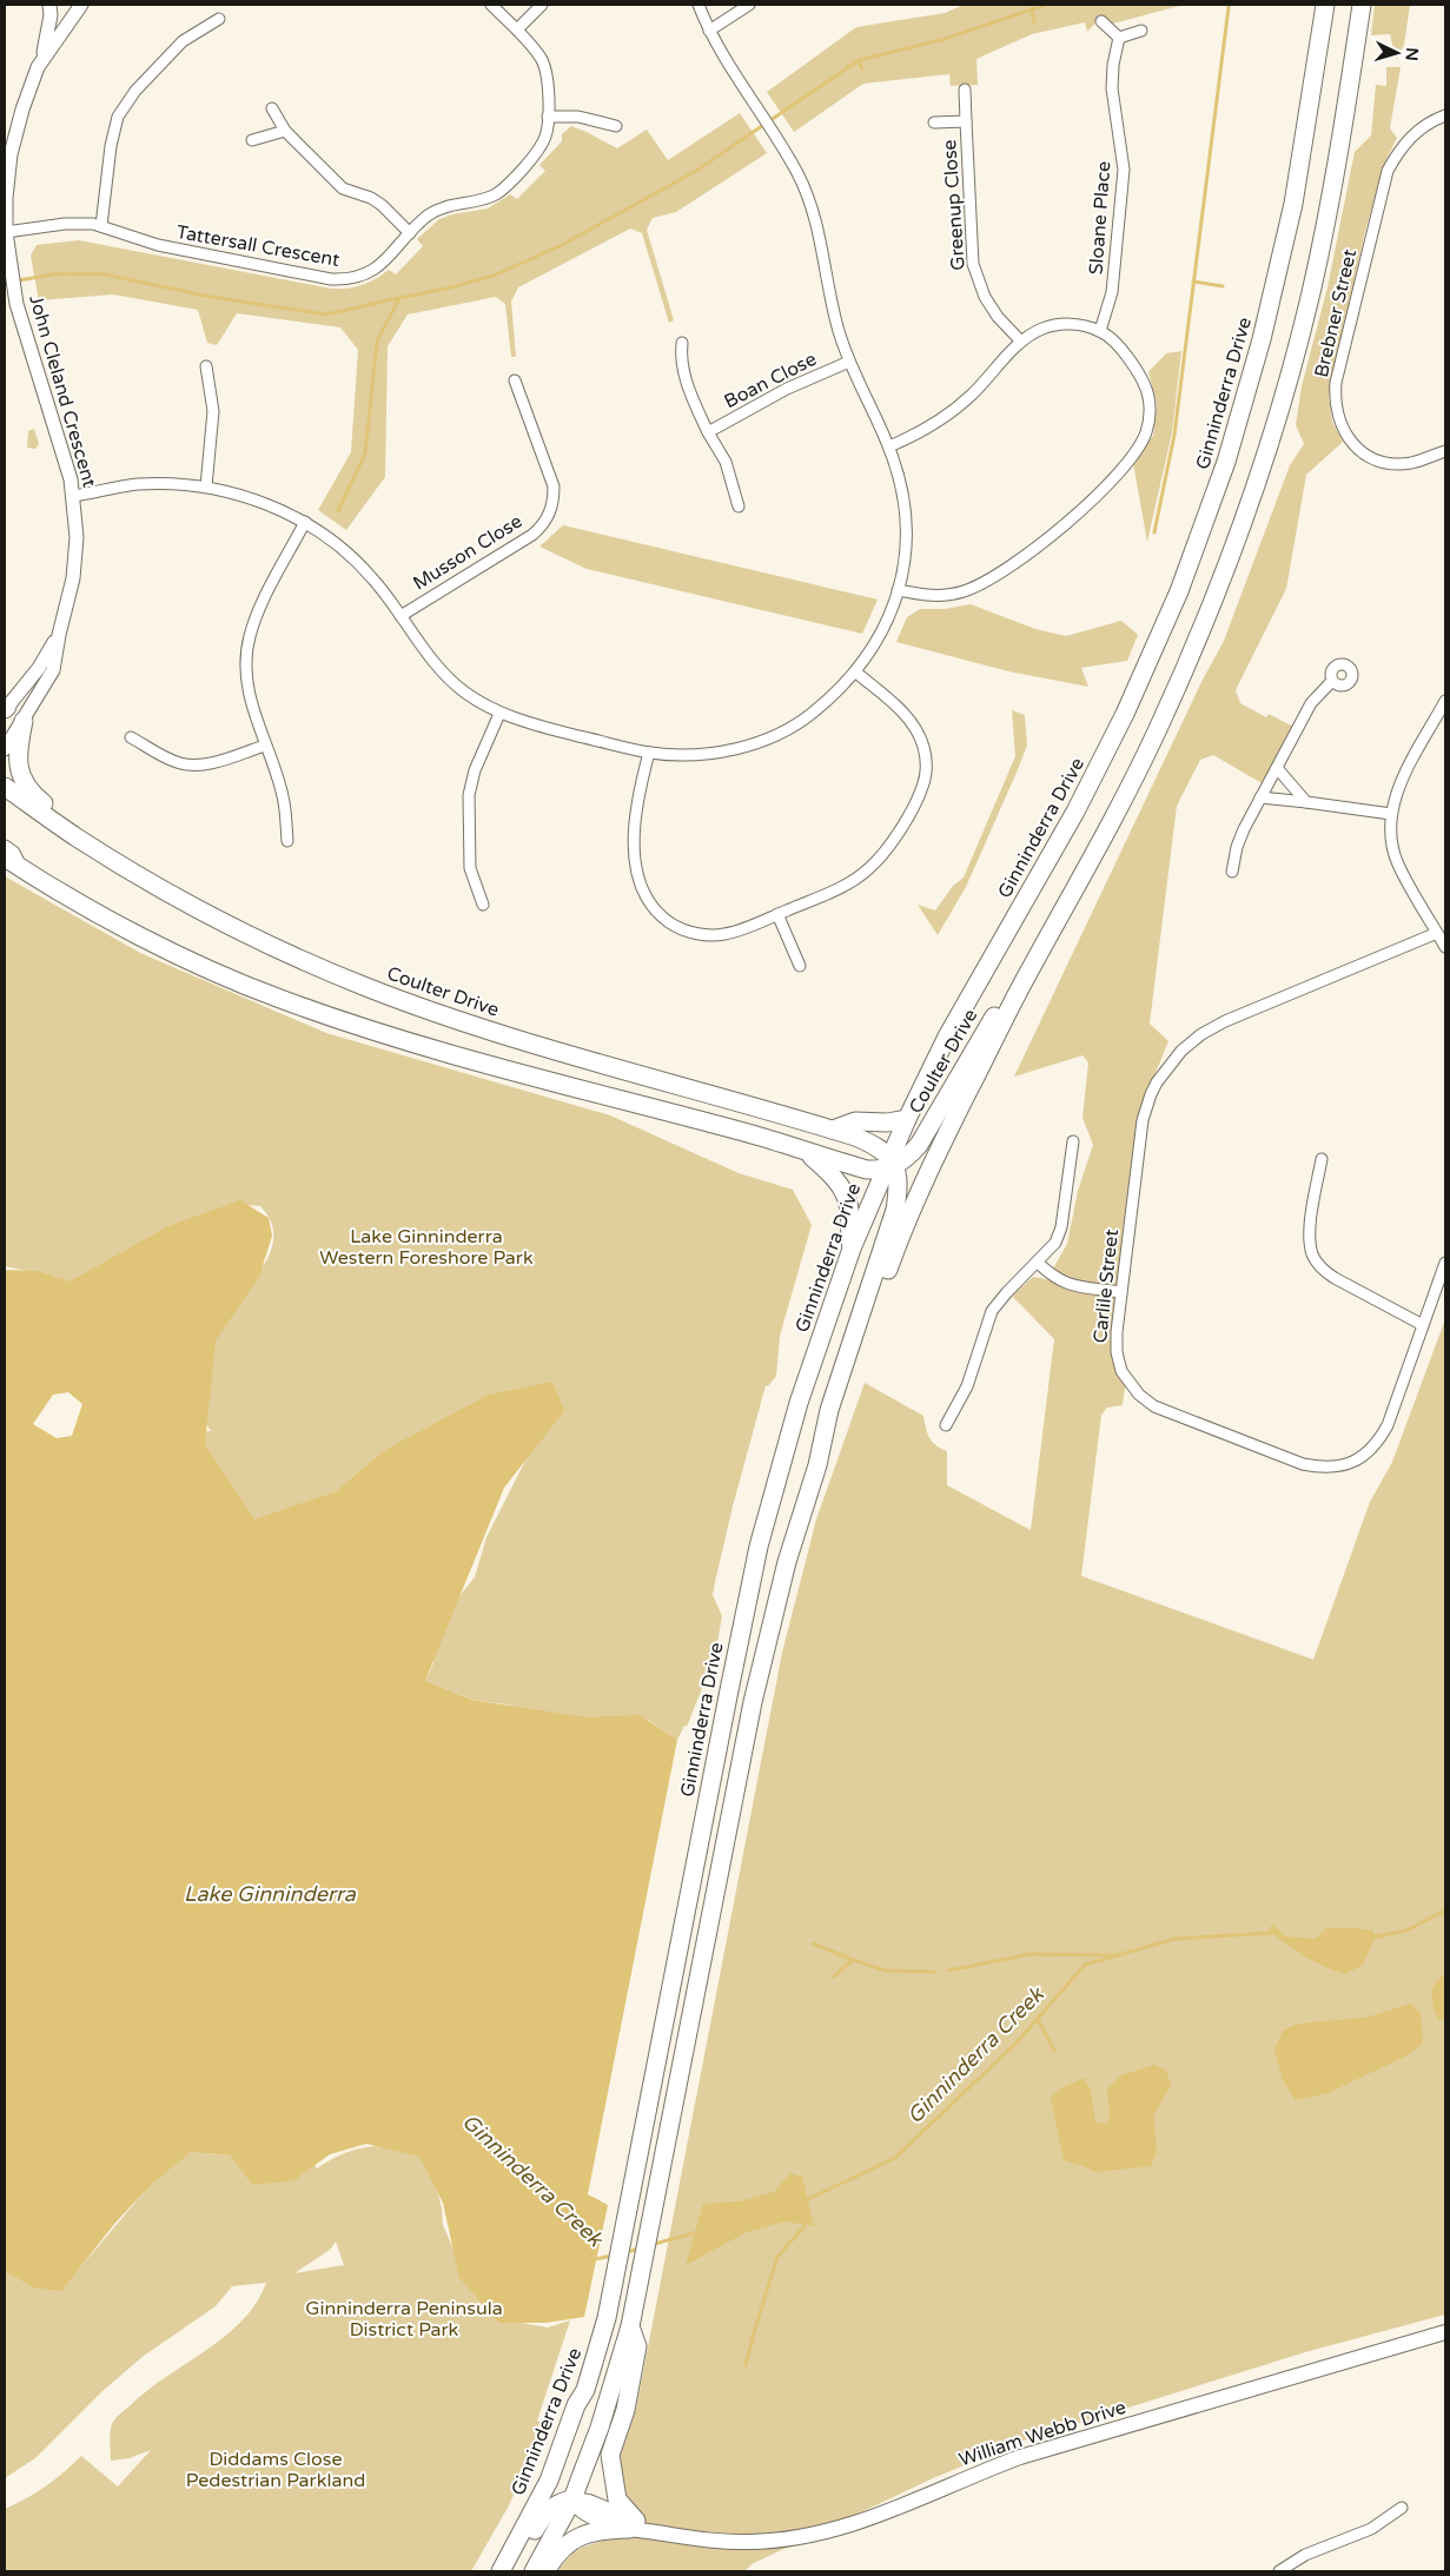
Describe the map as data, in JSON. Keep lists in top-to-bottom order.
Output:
{
  "streets": {
    "main road": ["Ginninderra Drive", "Coulter Drive", "William Webb Drive"],
    "street": [
      "Greenup Close",
      "Sloane Place",
      "Tattersall Crescent",
      "Brebner Street",
      "Boan Close",
      "John Cleland Crescent",
      "Musson Close",
      "Carlile Street"
    ]
  },
  "crossings": [
    ["Tattersall Crescent", "John Cleland Crescent"],
    ["Ginninderra Drive", "Coulter Drive"],
    ["Ginninderra Drive", "William Webb Drive"]
  ],
  "water": ["Lake Ginninderra", "Ginninderra Creek"],
  "parks": ["Lake Ginninderra Western Foreshore Park", "Ginninderra Peninsula District Park", "Diddams Close Pedestrian Parkland"],
  "north": "right"
}
